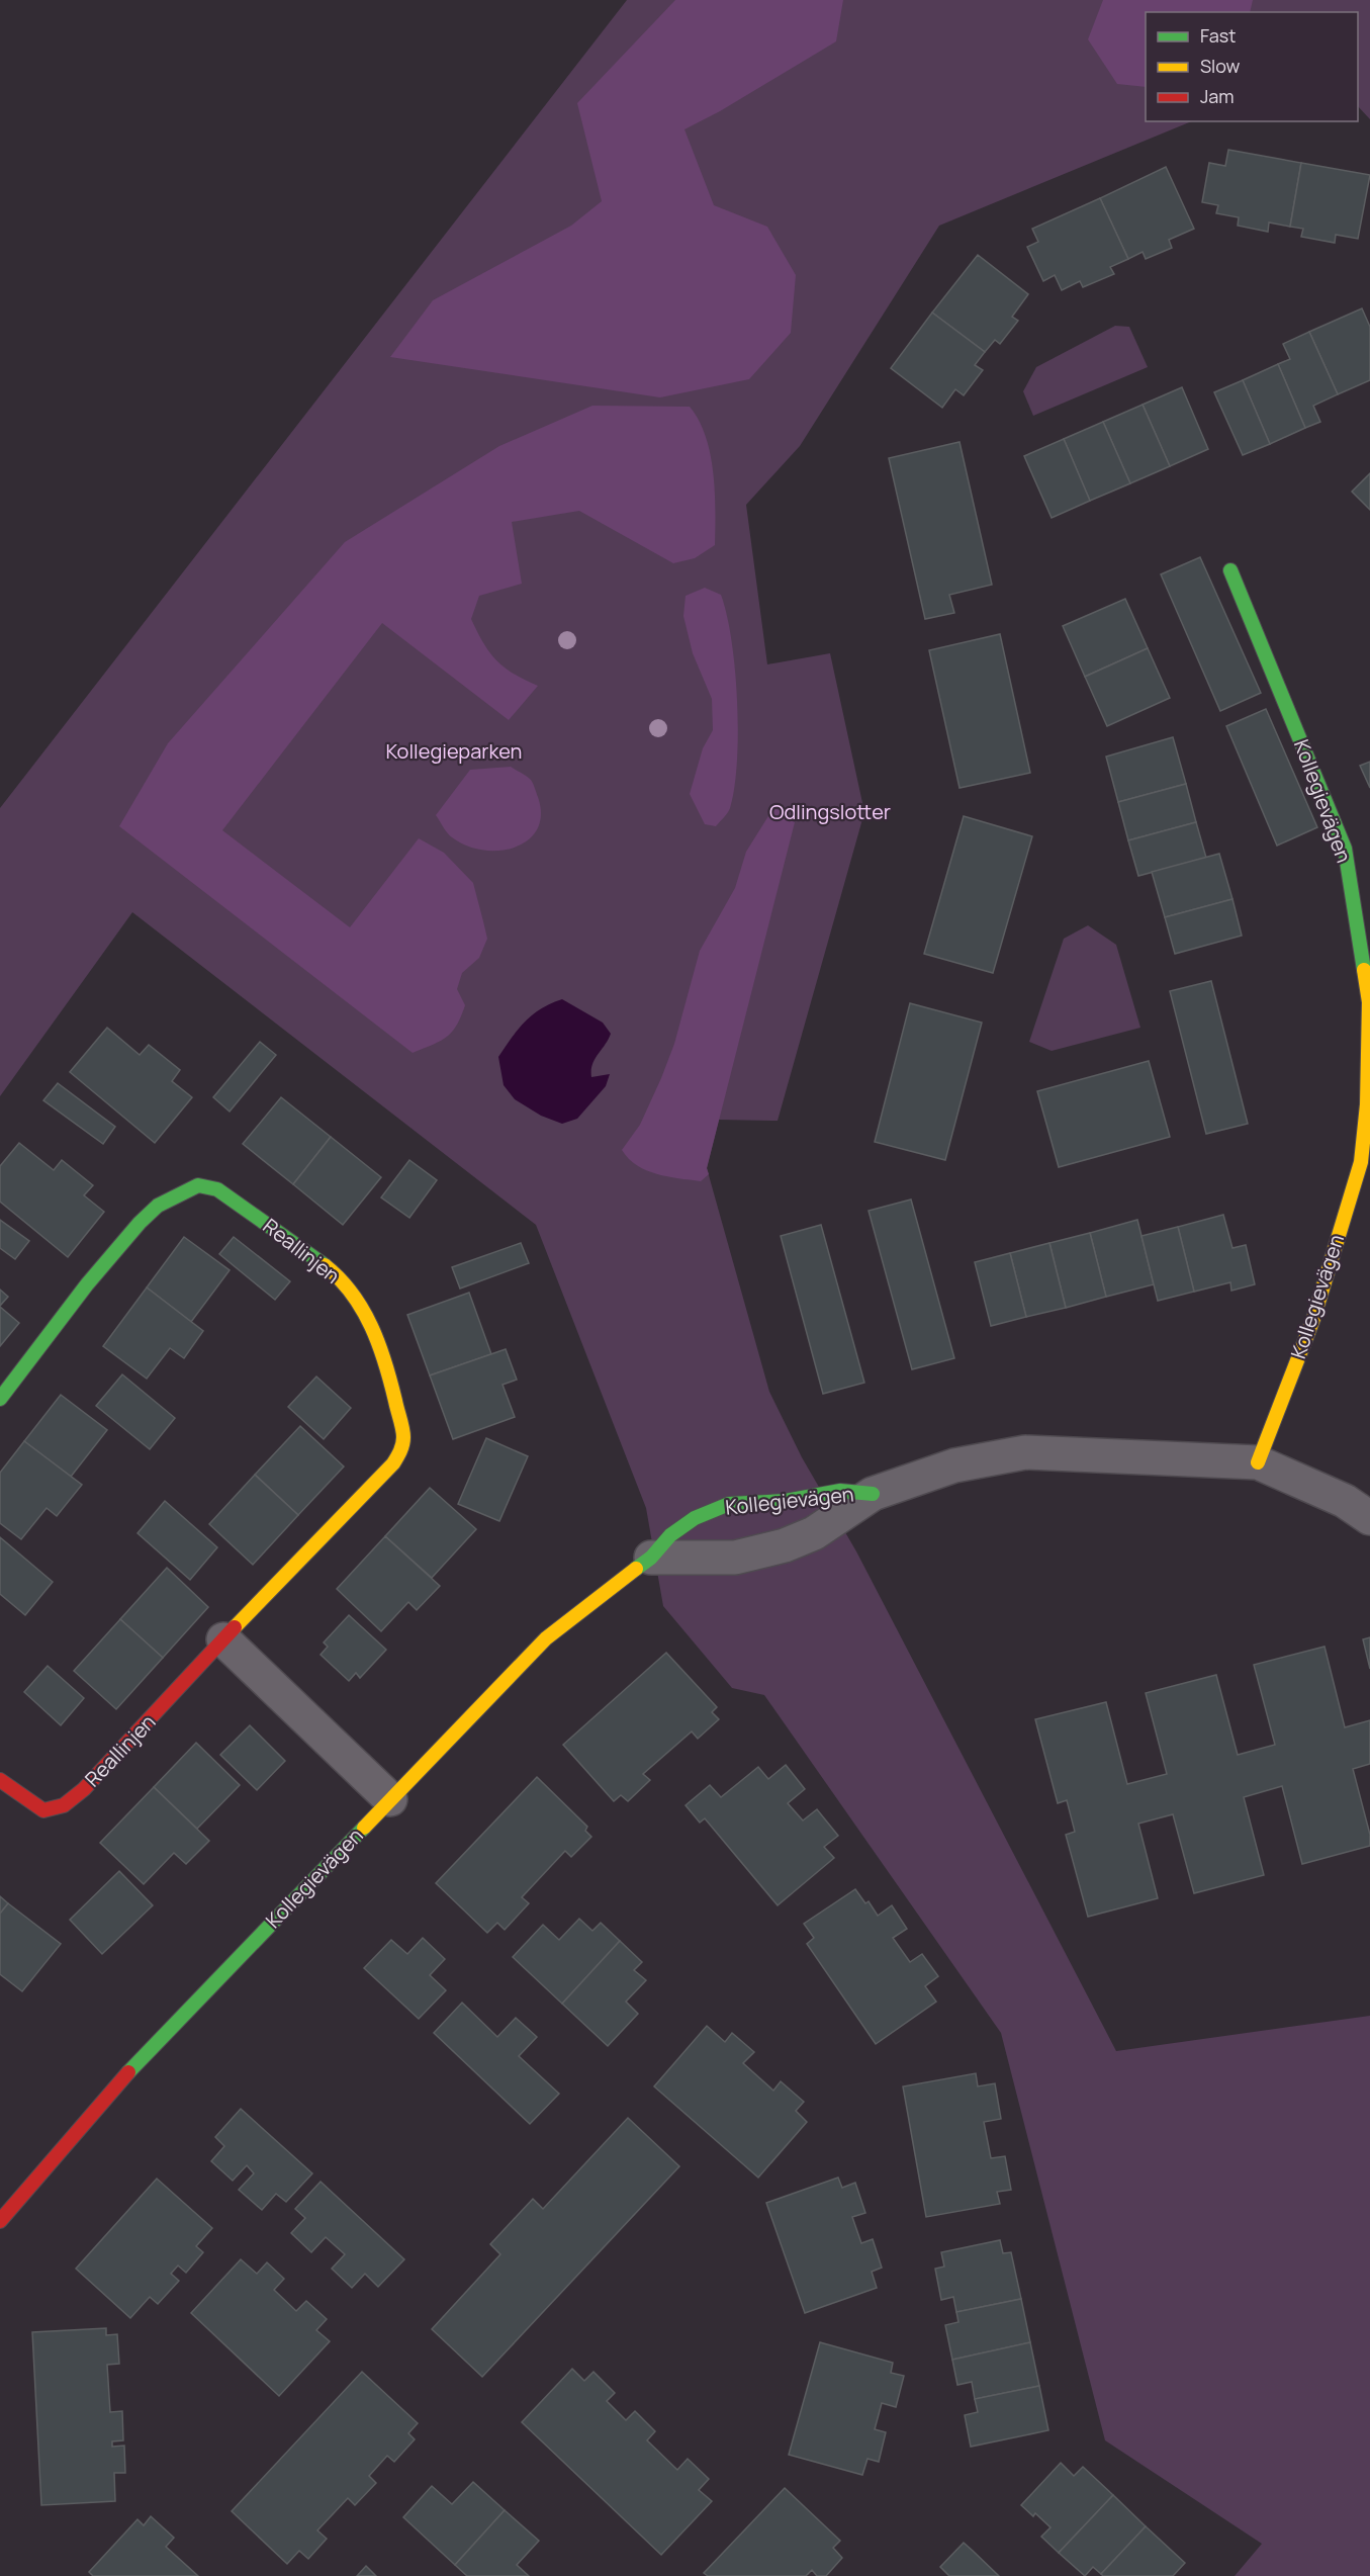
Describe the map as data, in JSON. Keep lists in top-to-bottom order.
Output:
{
  "streets": {
    "street": ["Kollegievägen", "Reallinjen"]
  },
  "parks": ["Kollegieparken", "Odlingslotter"],
  "legend": ["Fast", "Slow", "Jam"]
}
